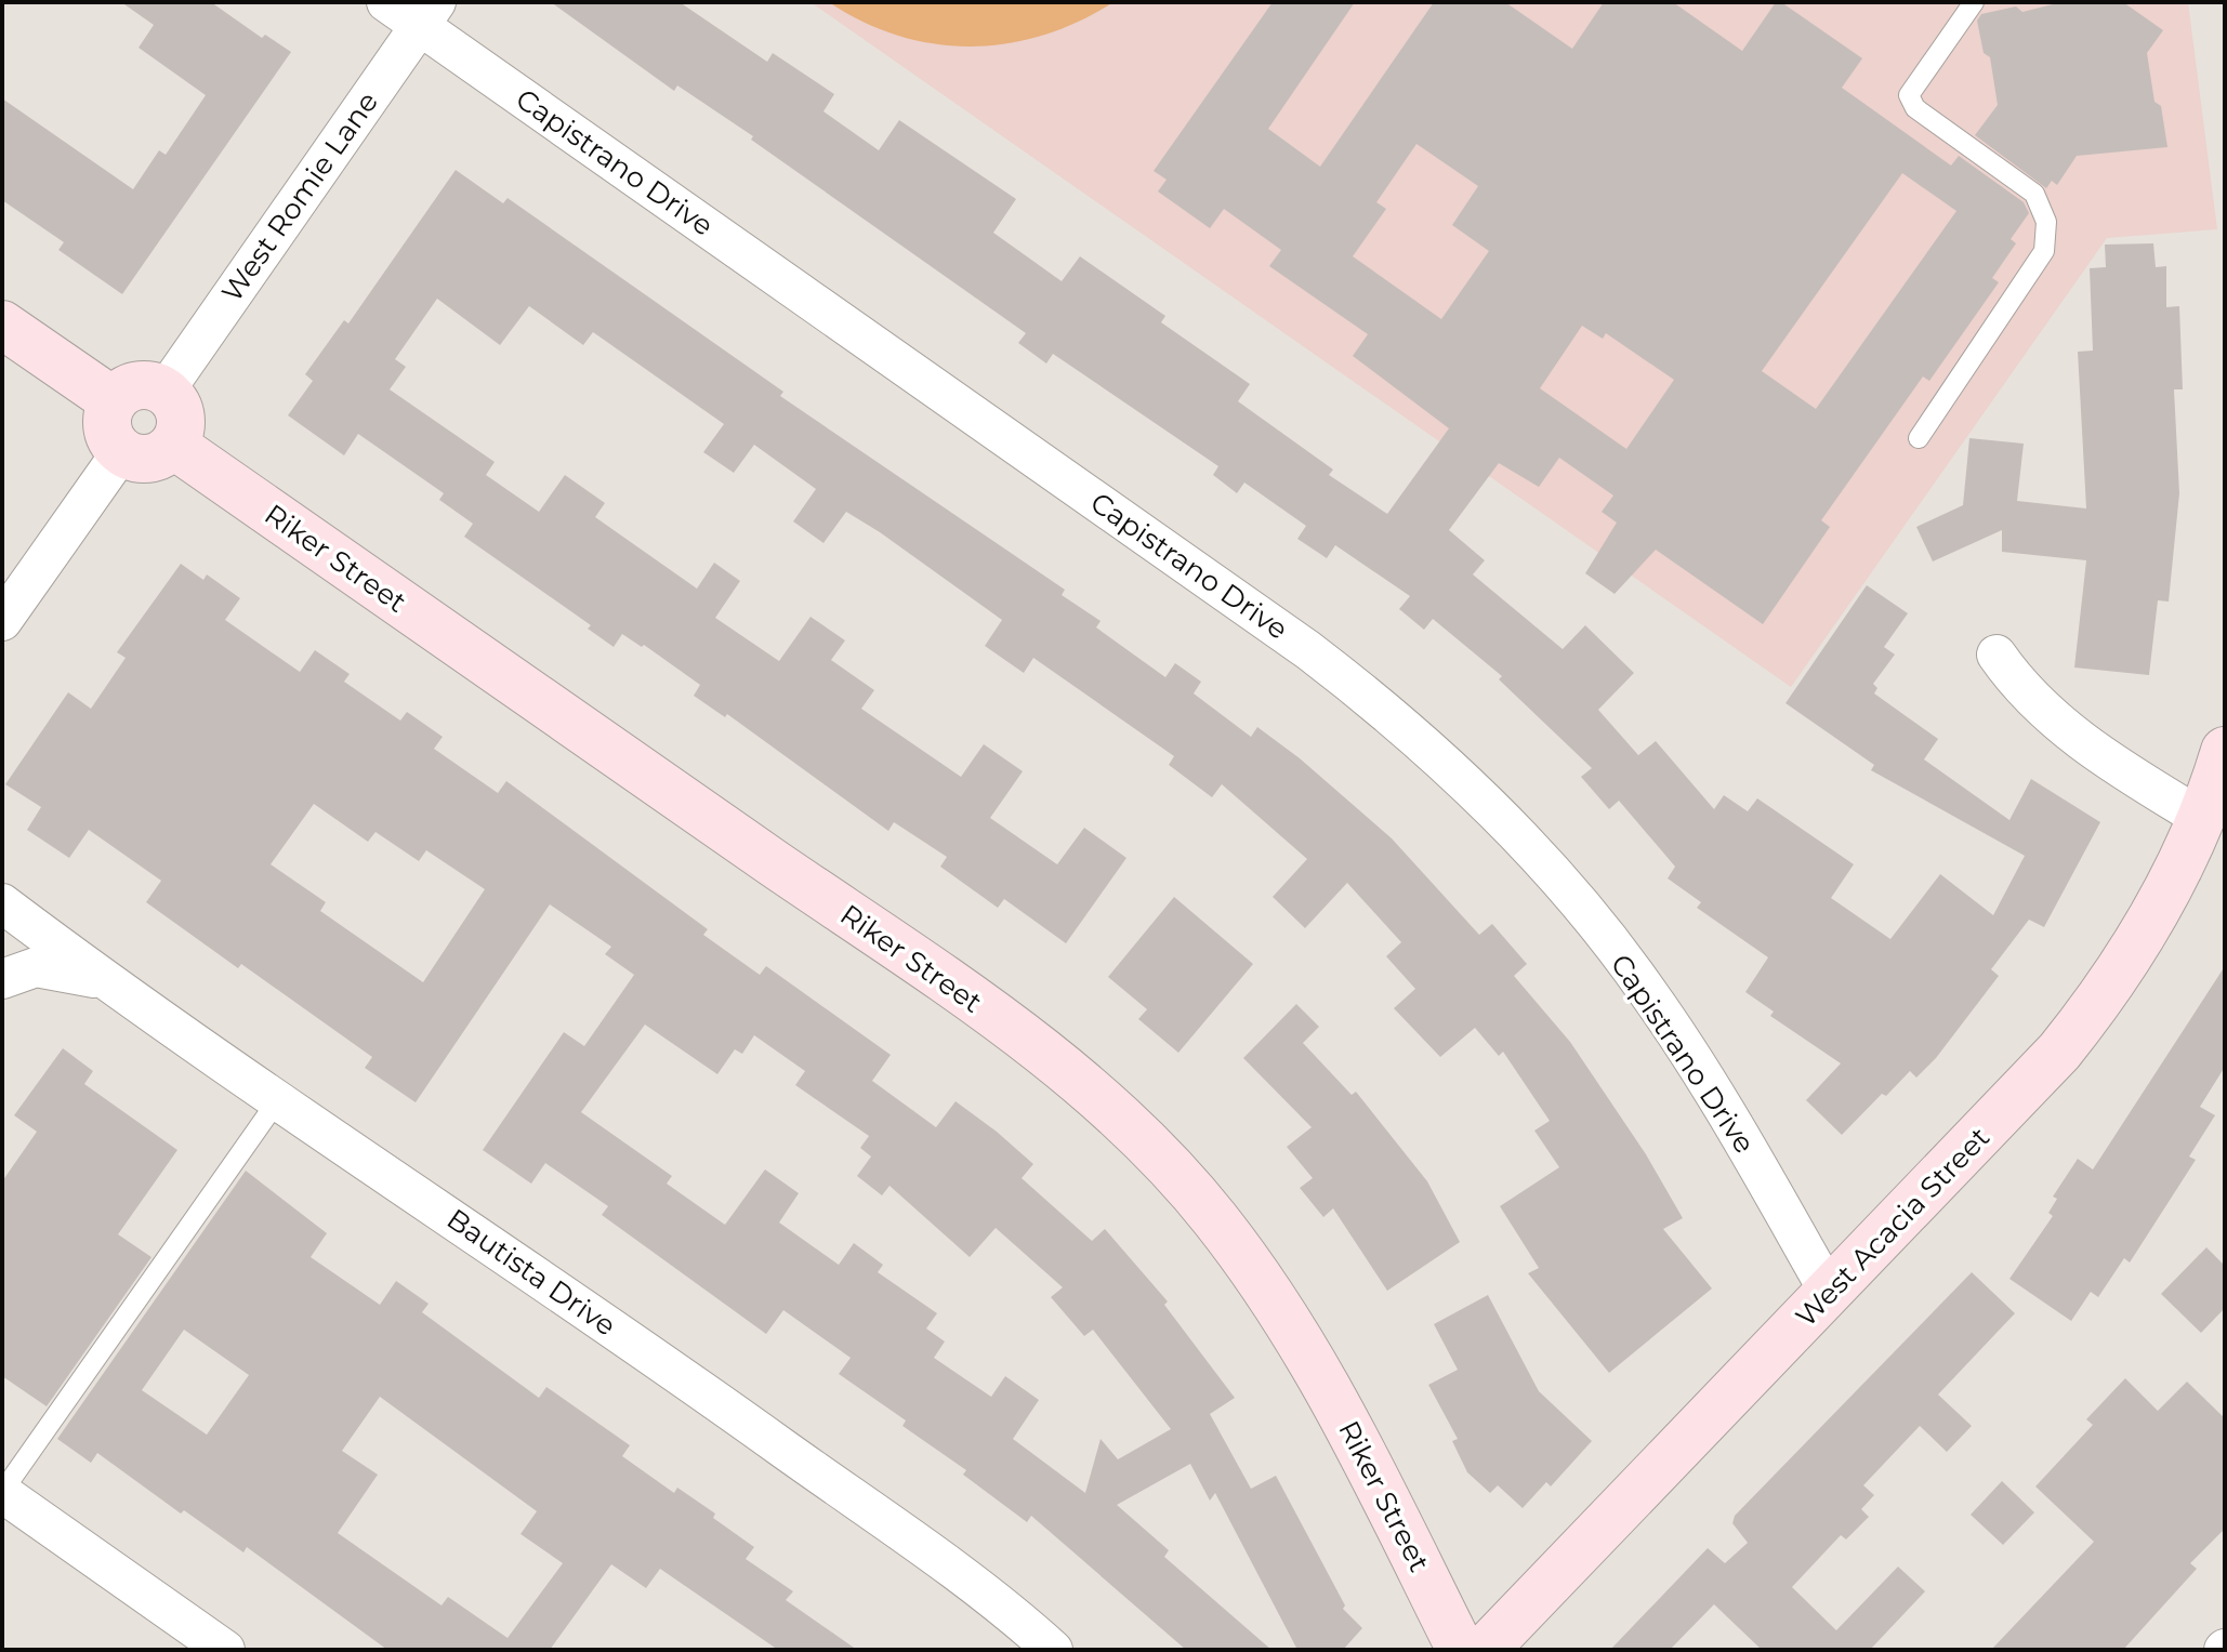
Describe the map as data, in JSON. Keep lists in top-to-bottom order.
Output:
{
  "streets": {
    "street": [
      "Capistrano Drive",
      "West Romie Lane",
      "Riker Street",
      "West Acacia Street",
      "Bautista Drive"
    ]
  },
  "crossings": [
    ["Capistrano Drive", "West Romie Lane"],
    ["Capistrano Drive", "West Acacia Street"],
    ["West Romie Lane", "Riker Street"]
  ]
}
